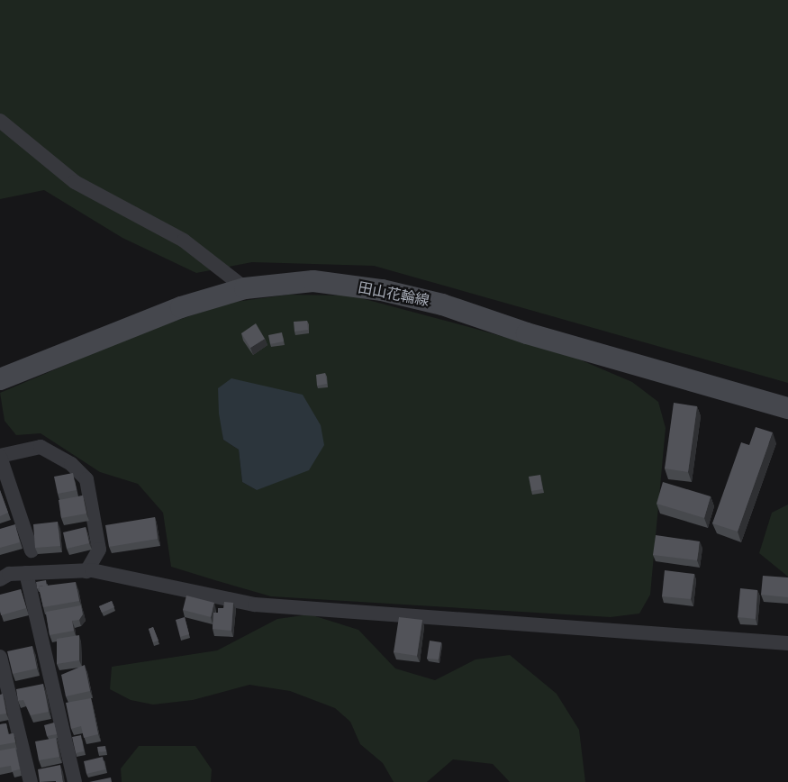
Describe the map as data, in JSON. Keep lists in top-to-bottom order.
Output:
{
  "streets": {
    "main road": ["田山花輪線"]
  }
}
